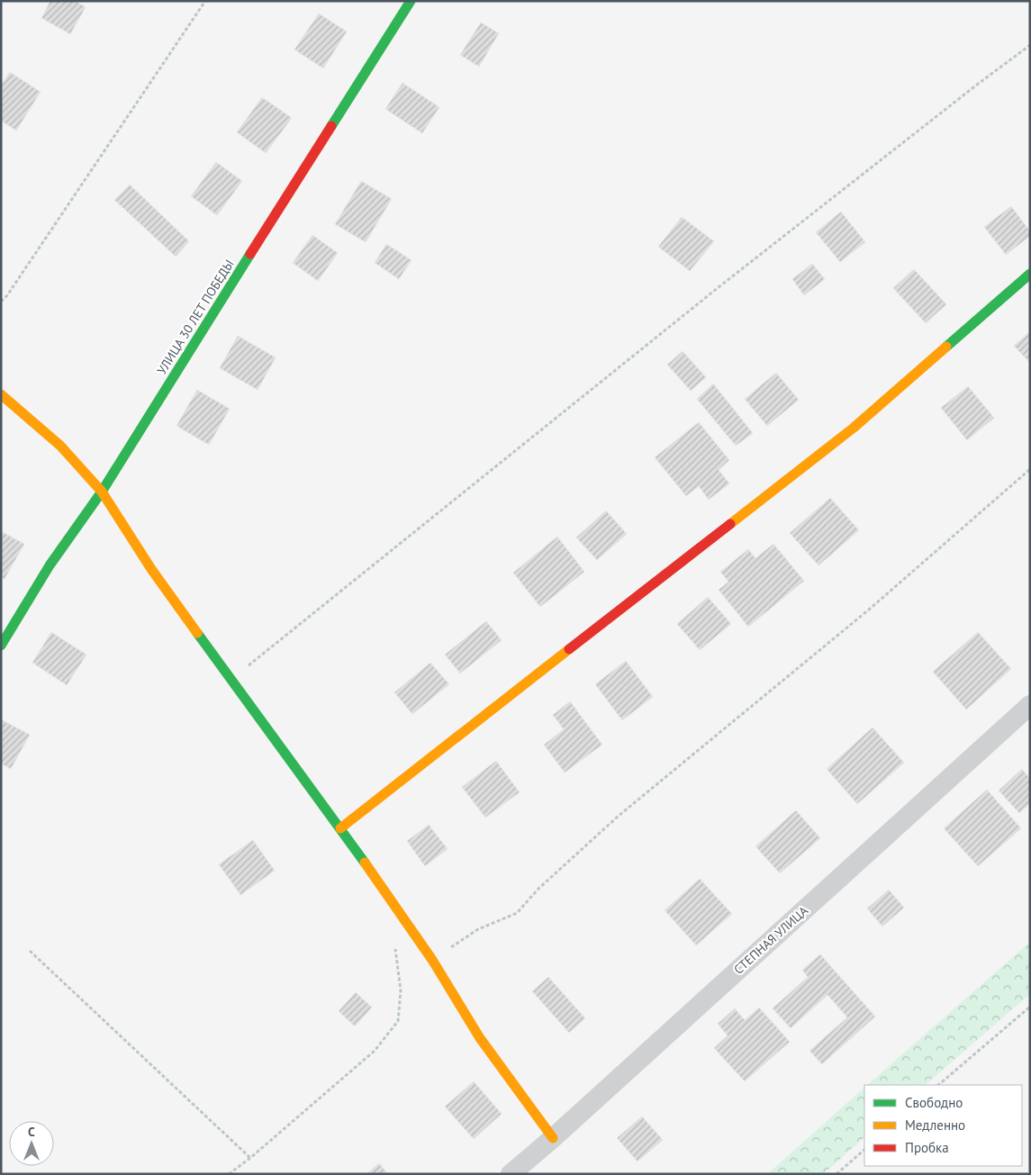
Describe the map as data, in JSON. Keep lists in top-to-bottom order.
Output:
{
  "streets": {
    "street": ["УЛИЦА 30 ЛЕТ ПОБЕДЫ", "СТЕПНАЯ УЛИЦА"]
  },
  "legend": ["Свободно", "Медленно", "Пробка"],
  "north": "top"
}
